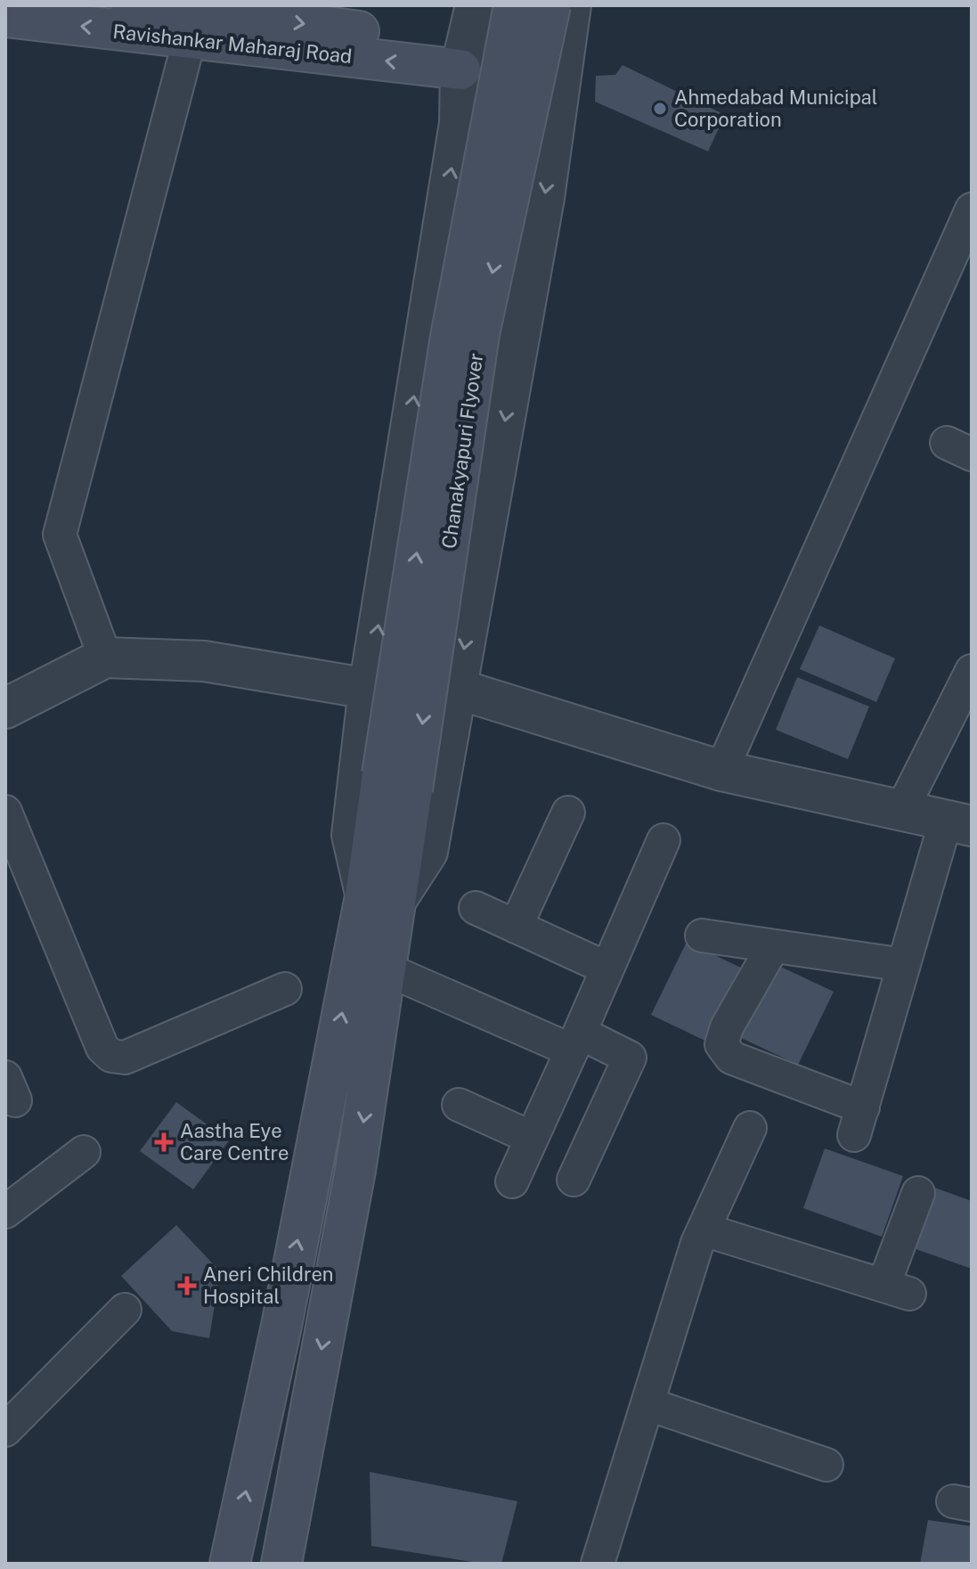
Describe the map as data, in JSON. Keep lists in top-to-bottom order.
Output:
{
  "streets": {
    "main road": ["Ravishankar Maharaj Road", "Chanakyapuri Flyover"]
  },
  "places": {
    "other": ["Ahmedabad Municipal Corporation"],
    "health": ["Aastha Eye Care Centre", "Aneri Children Hospital"]
  }
}
